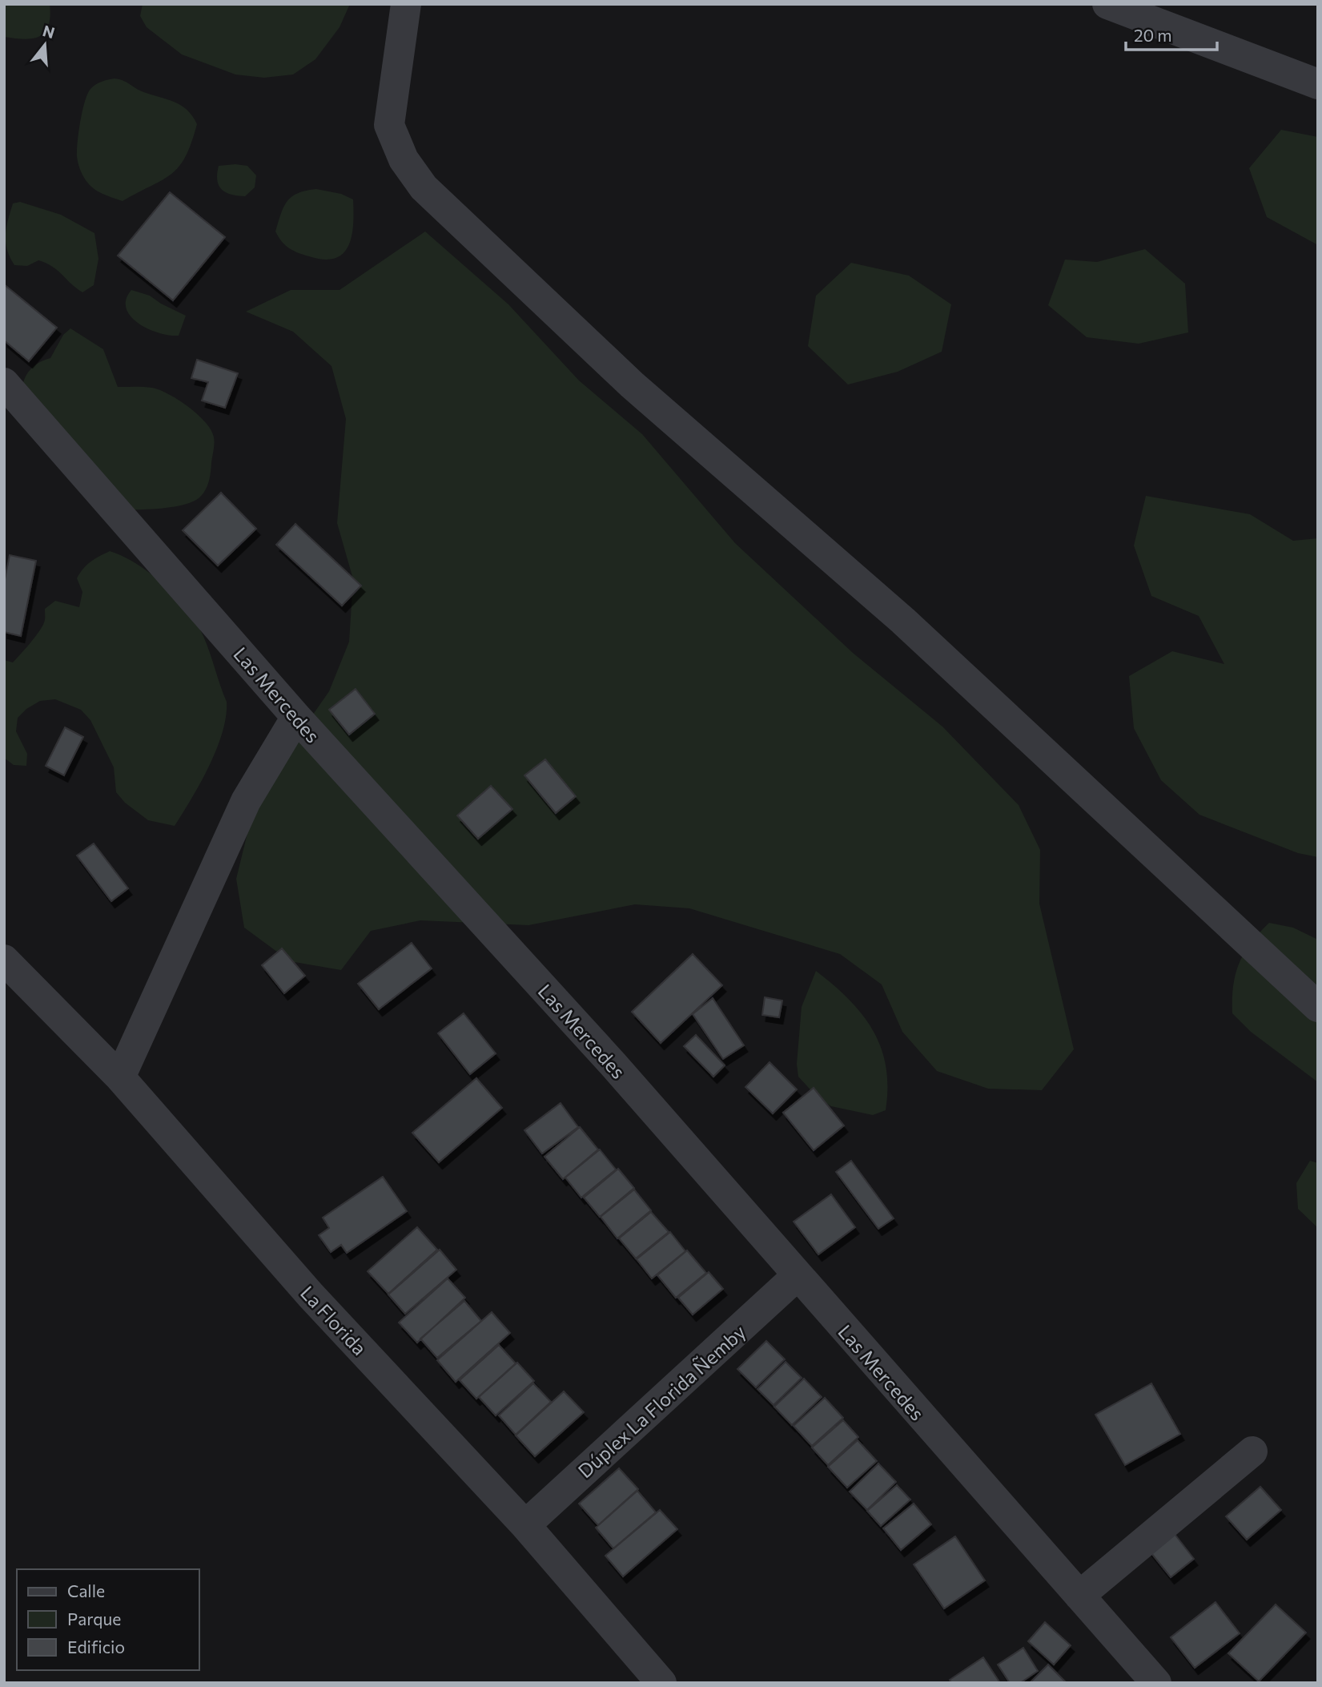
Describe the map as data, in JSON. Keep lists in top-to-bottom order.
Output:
{
  "streets": {
    "street": ["Las Mercedes", "La Florida", "Dúplex La Florida Ñemby"]
  },
  "crossings": [
    ["Las Mercedes", "Dúplex La Florida Ñemby"],
    ["La Florida", "Dúplex La Florida Ñemby"]
  ],
  "legend": ["Calle", "Parque", "Edificio"],
  "scale_bar": "20 m",
  "north": "top"
}
